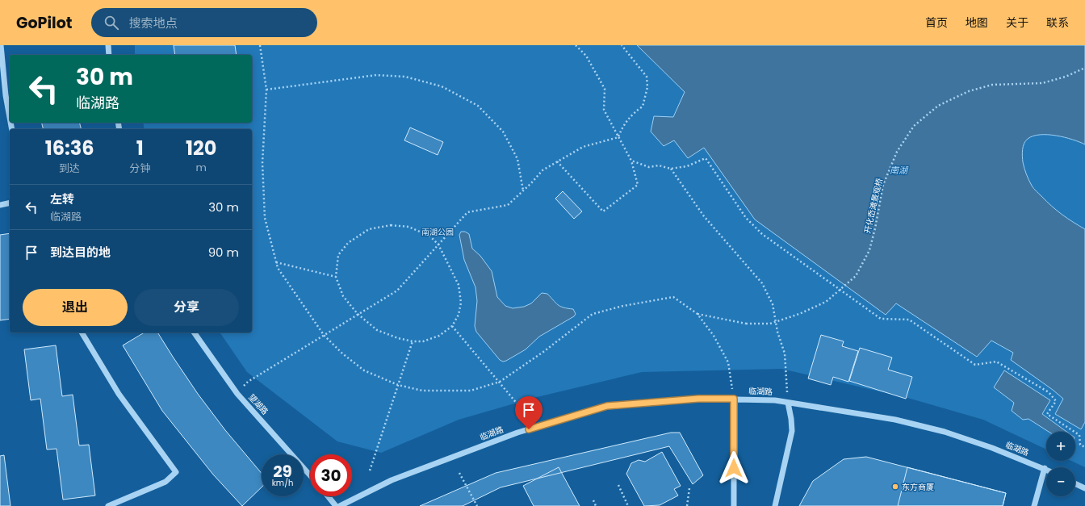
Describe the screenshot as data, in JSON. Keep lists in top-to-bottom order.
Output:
{
  "streets": {
    "street": ["临湖路", "望湖路"],
    "path": ["开化岙滩景观桥"]
  },
  "water": ["南湖"],
  "parks": ["南湖公园"],
  "places": ["东方商厦"],
  "page": {
    "header": "GoPilot",
    "search": "搜索地点",
    "nav": [
      "首页",
      "地图",
      "关于",
      "联系"
    ],
    "turn": ["30 m", "临湖路"],
    "eta": [
      "16:36",
      "到达",
      "1",
      "分钟",
      "120",
      "m"
    ],
    "list": [
      {
        "name": "左转",
        "note": "临湖路",
        "value": "30 m"
      },
      {
        "name": "到达目的地",
        "value": "90 m"
      }
    ],
    "buttons": ["退出", "分享"],
    "map_buttons": ["+", "−"],
    "speed": "29 km/h",
    "limit": "30"
  }
}
